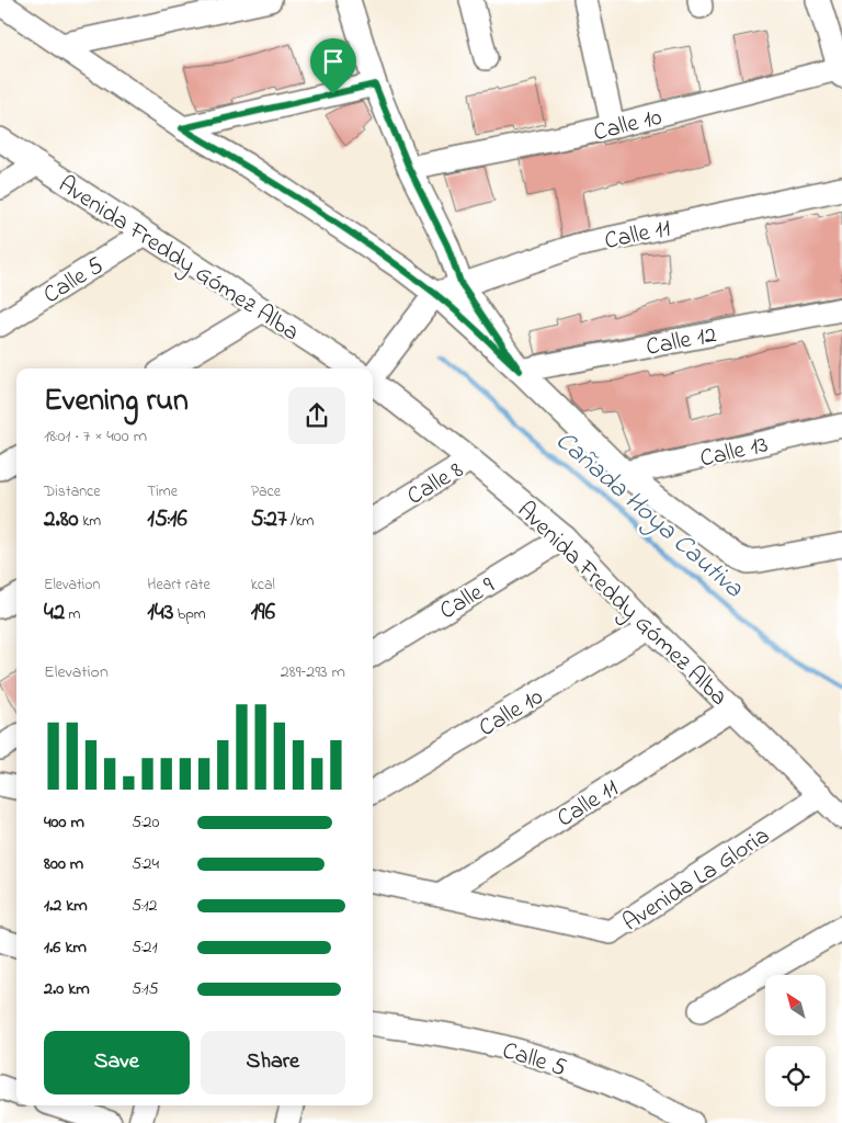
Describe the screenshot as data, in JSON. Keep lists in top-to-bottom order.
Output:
{
  "streets": {
    "street": [
      "Calle 10",
      "Calle 11",
      "Avenida Freddy Gómez Alba",
      "Calle 5",
      "Calle 12",
      "Calle 13",
      "Calle 8",
      "Calle 9",
      "Avenida La Gloria"
    ]
  },
  "crossings": [
    ["Calle 10", "Avenida Freddy Gómez Alba"],
    ["Calle 11", "Avenida Freddy Gómez Alba"],
    ["Calle 11", "Avenida La Gloria"],
    ["Avenida Freddy Gómez Alba", "Calle 5"],
    ["Avenida Freddy Gómez Alba", "Calle 8"],
    ["Avenida Freddy Gómez Alba", "Calle 9"],
    ["Avenida Freddy Gómez Alba", "Avenida La Gloria"]
  ],
  "water": ["Cañada Hoya Cautiva"],
  "north": "top left",
  "page": {
    "heading": ["Evening run", "18:01 · 7 × 400 m"],
    "stats": [
      ["Distance", "2.80 km"],
      ["Time", "15:16"],
      ["Pace", "5:27 /km"],
      ["Elevation", "42 m"],
      ["Heart rate", "143 bpm"],
      ["kcal", "196"]
    ],
    "chart": ["Elevation", "289–293 m"],
    "list": [
      {
        "name": "400 m",
        "note": "5:20"
      },
      {
        "name": "800 m",
        "note": "5:24"
      },
      {
        "name": "1.2 km",
        "note": "5:12"
      },
      {
        "name": "1.6 km",
        "note": "5:21"
      },
      {
        "name": "2.0 km",
        "note": "5:15"
      }
    ],
    "buttons": ["Save", "Share"]
  }
}
